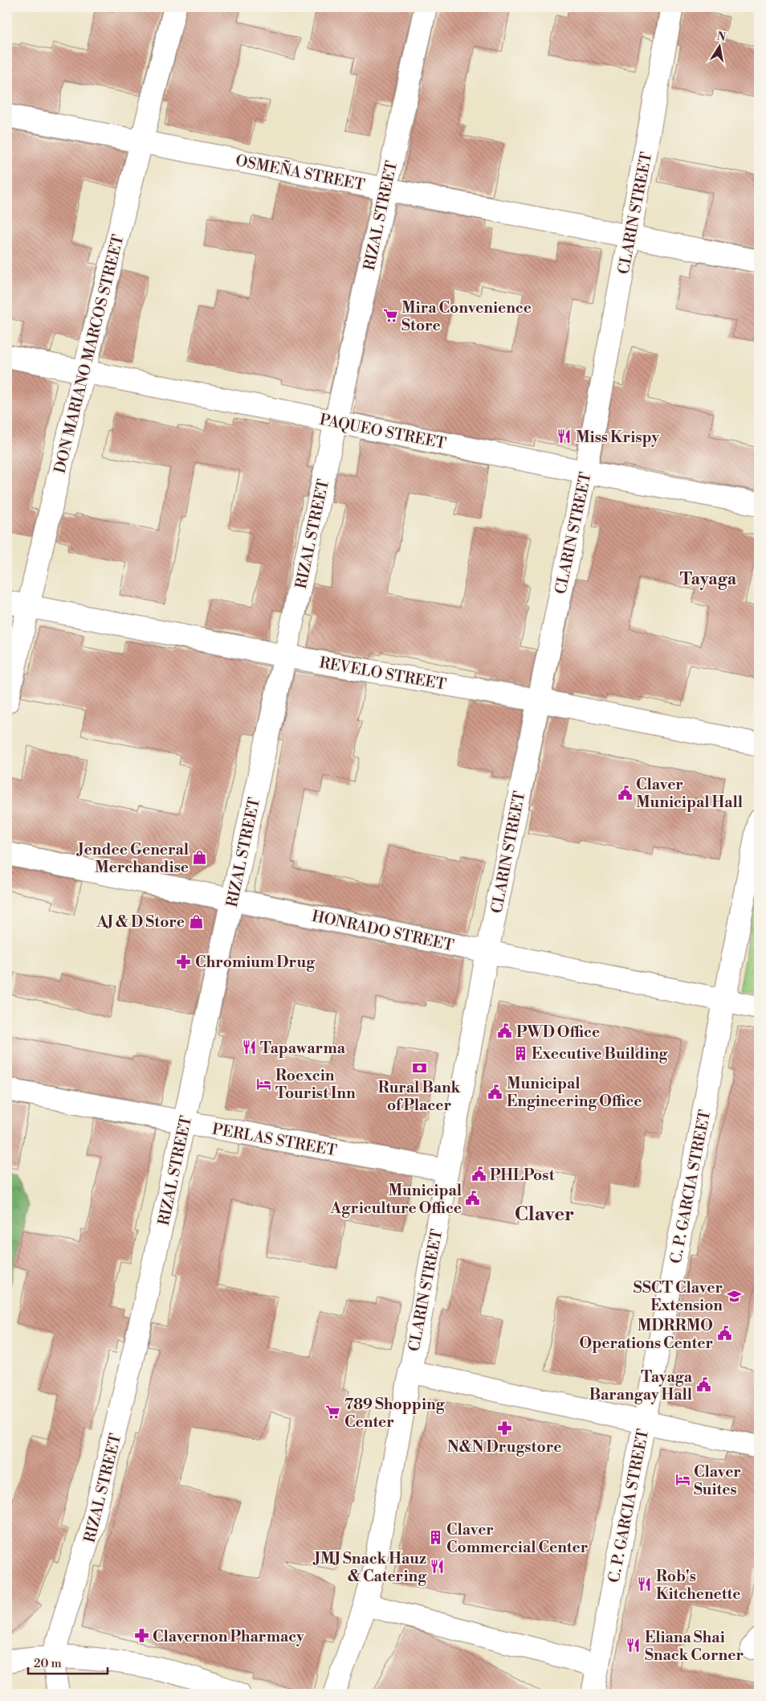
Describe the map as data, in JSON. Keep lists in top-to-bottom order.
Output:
{
  "streets": {
    "main road": [
      "OSMEÑA STREET",
      "CLARIN STREET",
      "RIZAL STREET",
      "DON MARIANO MARCOS STREET",
      "PAQUEO STREET",
      "REVELO STREET",
      "HONRADO STREET",
      "PERLAS STREET",
      "C. P. GARCIA STREET"
    ]
  },
  "crossings": [
    ["OSMEÑA STREET", "CLARIN STREET"],
    ["OSMEÑA STREET", "RIZAL STREET"],
    ["OSMEÑA STREET", "DON MARIANO MARCOS STREET"],
    ["CLARIN STREET", "PAQUEO STREET"],
    ["CLARIN STREET", "REVELO STREET"],
    ["CLARIN STREET", "HONRADO STREET"],
    ["CLARIN STREET", "PERLAS STREET"],
    ["RIZAL STREET", "PAQUEO STREET"],
    ["RIZAL STREET", "REVELO STREET"],
    ["RIZAL STREET", "HONRADO STREET"],
    ["RIZAL STREET", "PERLAS STREET"],
    ["DON MARIANO MARCOS STREET", "PAQUEO STREET"],
    ["DON MARIANO MARCOS STREET", "REVELO STREET"],
    ["HONRADO STREET", "C. P. GARCIA STREET"]
  ],
  "districts": ["Tayaga", "Claver"],
  "places": {
    "supermarket": ["Mira Convenience Store", "789 Shopping Center"],
    "restaurant": [
      "Miss Krispy",
      "Tapawarma",
      "JMJ Snack Hauz & Catering",
      "Rob's Kitchenette",
      "Eliana Shai Snack Corner"
    ],
    "public building": [
      "Claver Municipal Hall",
      "PWD Office",
      "Municipal Engineering Office",
      "PHLPost",
      "Municipal Agriculture Office",
      "MDRRMO Operations Center",
      "Tayaga Barangay Hall"
    ],
    "shop": ["Jendee General Merchandise", "AJ & D Store"],
    "pharmacy": ["Chromium Drug", "N&N Drugstore", "Clavernon Pharmacy"],
    "building": ["Executive Building", "Claver Commercial Center"],
    "bank": ["Rural Bank of Placer"],
    "hotel": ["Roexcin Tourist Inn", "Claver Suites"],
    "school or university": ["SSCT Claver Extension"]
  },
  "scale_bar": "20 m",
  "north": "top"
}
